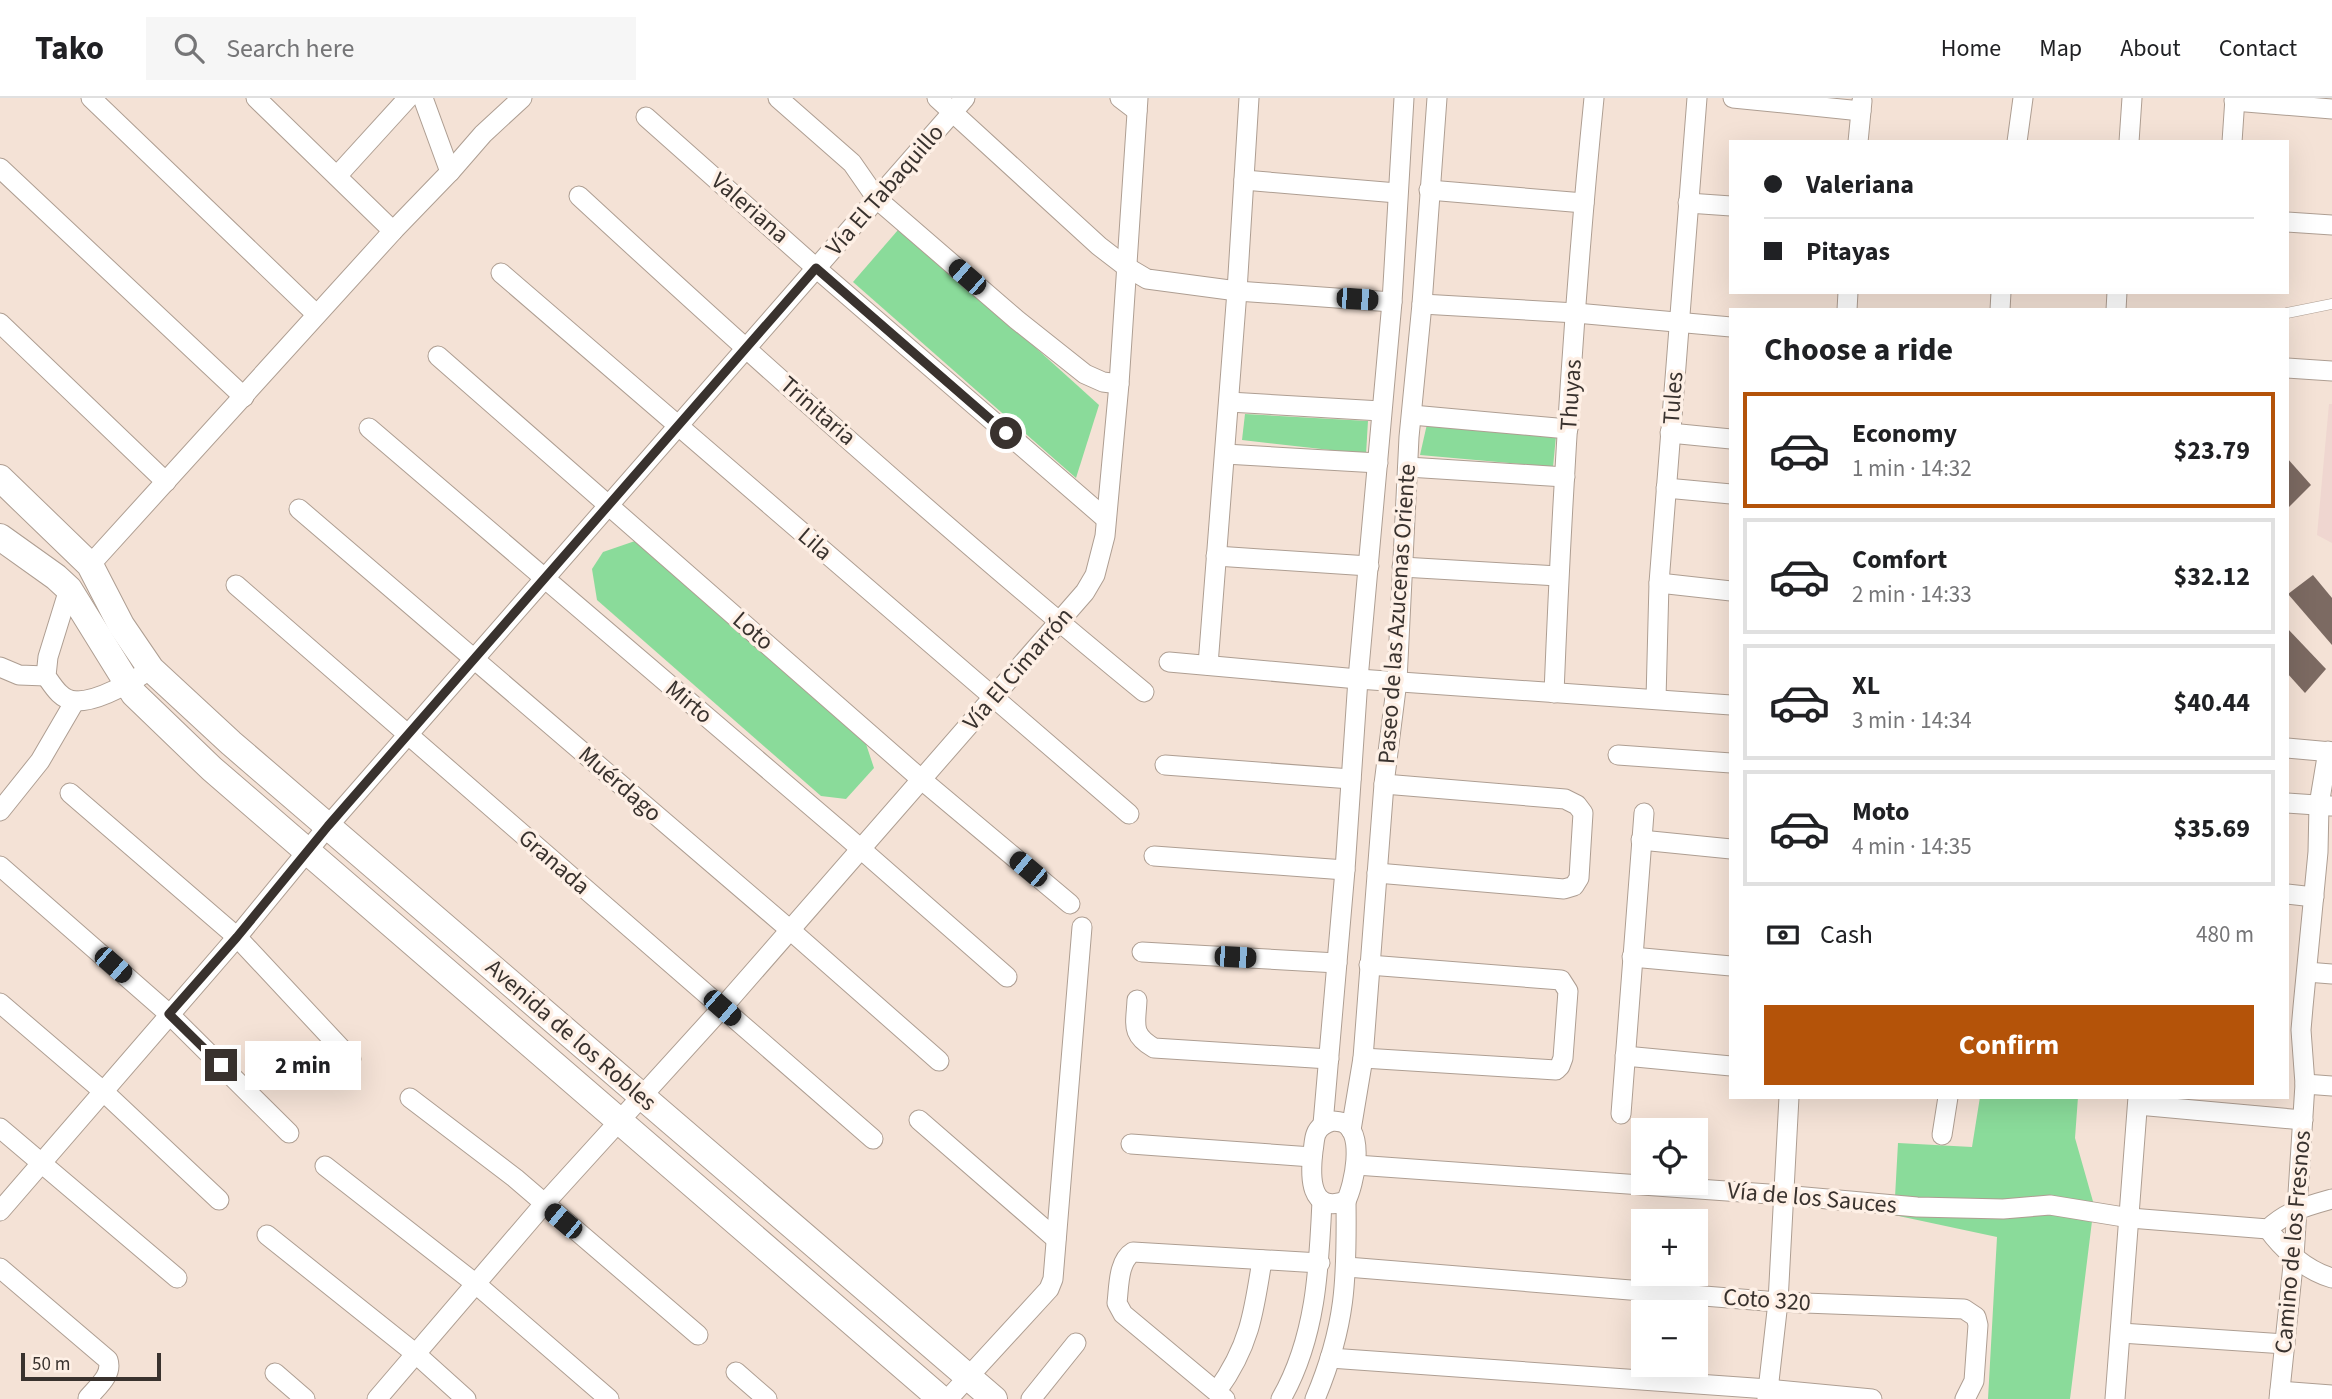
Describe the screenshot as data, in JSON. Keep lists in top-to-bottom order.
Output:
{
  "streets": {
    "street": [
      "Vía El Tabaquillo",
      "Valeriana",
      "Thuyas",
      "Tules",
      "Trinitaria",
      "Lila",
      "Paseo de las Azucenas Oriente",
      "Loto",
      "Vía El Cimarrón",
      "Mirto",
      "Muérdago",
      "Granada",
      "Avenida de los Robles",
      "Vía de los Sauces",
      "Camino de los Fresnos",
      "Coto 320"
    ]
  },
  "crossings": [
    ["Vía El Tabaquillo", "Valeriana"],
    ["Vía El Tabaquillo", "Trinitaria"],
    ["Vía El Tabaquillo", "Lila"],
    ["Vía El Tabaquillo", "Loto"],
    ["Vía El Tabaquillo", "Mirto"],
    ["Vía El Tabaquillo", "Muérdago"],
    ["Vía El Tabaquillo", "Granada"],
    ["Vía El Tabaquillo", "Avenida de los Robles"],
    ["Valeriana", "Vía El Cimarrón"],
    ["Trinitaria", "Vía El Cimarrón"],
    ["Lila", "Vía El Cimarrón"],
    ["Paseo de las Azucenas Oriente", "Vía de los Sauces"],
    ["Loto", "Vía El Cimarrón"],
    ["Vía El Cimarrón", "Mirto"],
    ["Vía El Cimarrón", "Muérdago"],
    ["Vía El Cimarrón", "Granada"],
    ["Vía El Cimarrón", "Avenida de los Robles"]
  ],
  "scale_bar": "50 m",
  "page": {
    "header": "Tako",
    "search": "Search here",
    "nav": [
      "Home",
      "Map",
      "About",
      "Contact"
    ],
    "banner": ["Valeriana", "Pitayas"],
    "heading": "Choose a ride",
    "list": [
      {
        "name": "Economy",
        "note": "1 min · 14:32",
        "value": "$23.79"
      },
      {
        "name": "Comfort",
        "note": "2 min · 14:33",
        "value": "$32.12"
      },
      {
        "name": "XL",
        "note": "3 min · 14:34",
        "value": "$40.44"
      },
      {
        "name": "Moto",
        "note": "4 min · 14:35",
        "value": "$35.69"
      }
    ],
    "pay": ["Cash", "480 m"],
    "buttons": "Confirm",
    "bubble": "2 min",
    "map_buttons": ["+", "−"],
    "scale": "50 m"
  }
}
